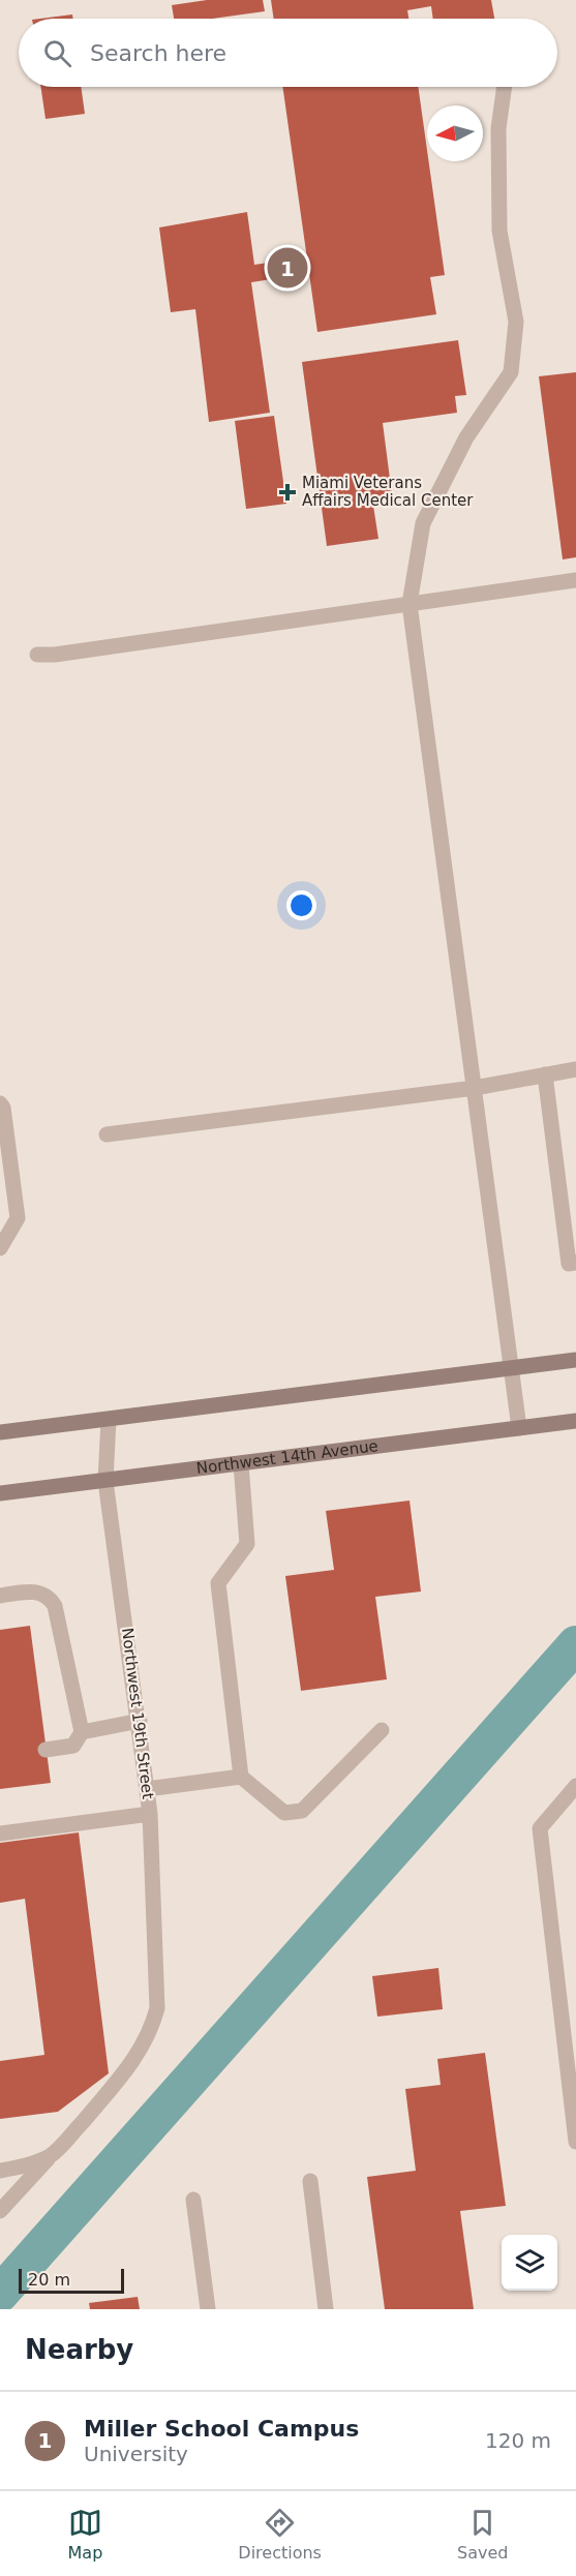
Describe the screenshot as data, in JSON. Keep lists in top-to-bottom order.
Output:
{
  "streets": {
    "street": ["Northwest 14th Avenue"],
    "lane": ["Northwest 19th Street"]
  },
  "crossings": [
    ["Northwest 14th Avenue", "Northwest 19th Street"]
  ],
  "places": {
    "health": ["Miami Veterans Affairs Medical Center"]
  },
  "scale_bar": "20 m",
  "north": "left",
  "page": {
    "search": "Search here",
    "pins": "1",
    "scale": "20 m",
    "heading": "Nearby",
    "list": [
      {
        "mark": "1",
        "name": "Miller School Campus",
        "note": "University",
        "value": "120 m"
      }
    ],
    "nav": ["Map", "Directions", "Saved"]
  }
}
